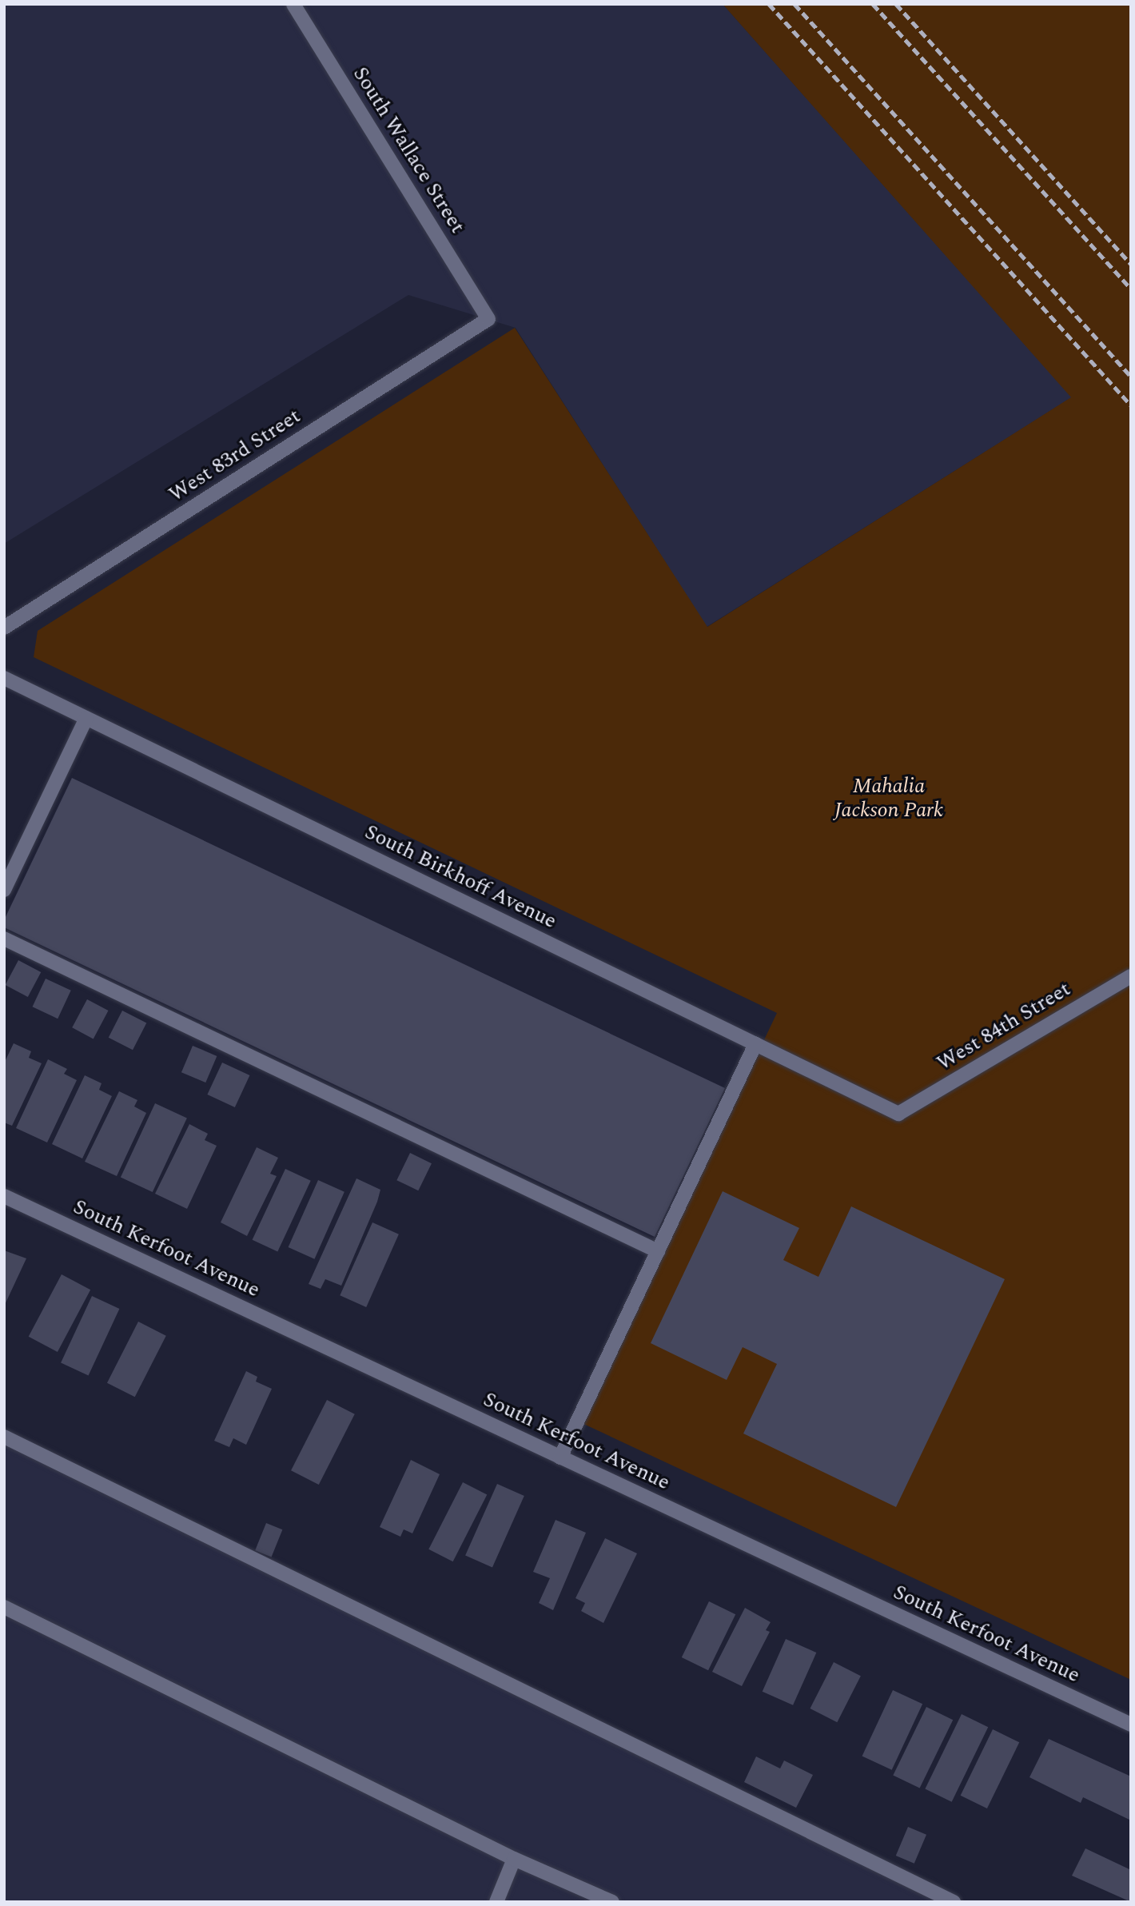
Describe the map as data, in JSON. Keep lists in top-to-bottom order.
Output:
{
  "streets": {
    "street": [
      "South Wallace Street",
      "West 83rd Street",
      "South Birkhoff Avenue",
      "West 84th Street",
      "South Kerfoot Avenue"
    ]
  },
  "crossings": [
    ["South Wallace Street", "West 83rd Street"],
    ["South Birkhoff Avenue", "West 84th Street"]
  ],
  "parks": ["Mahalia Jackson Park"]
}
